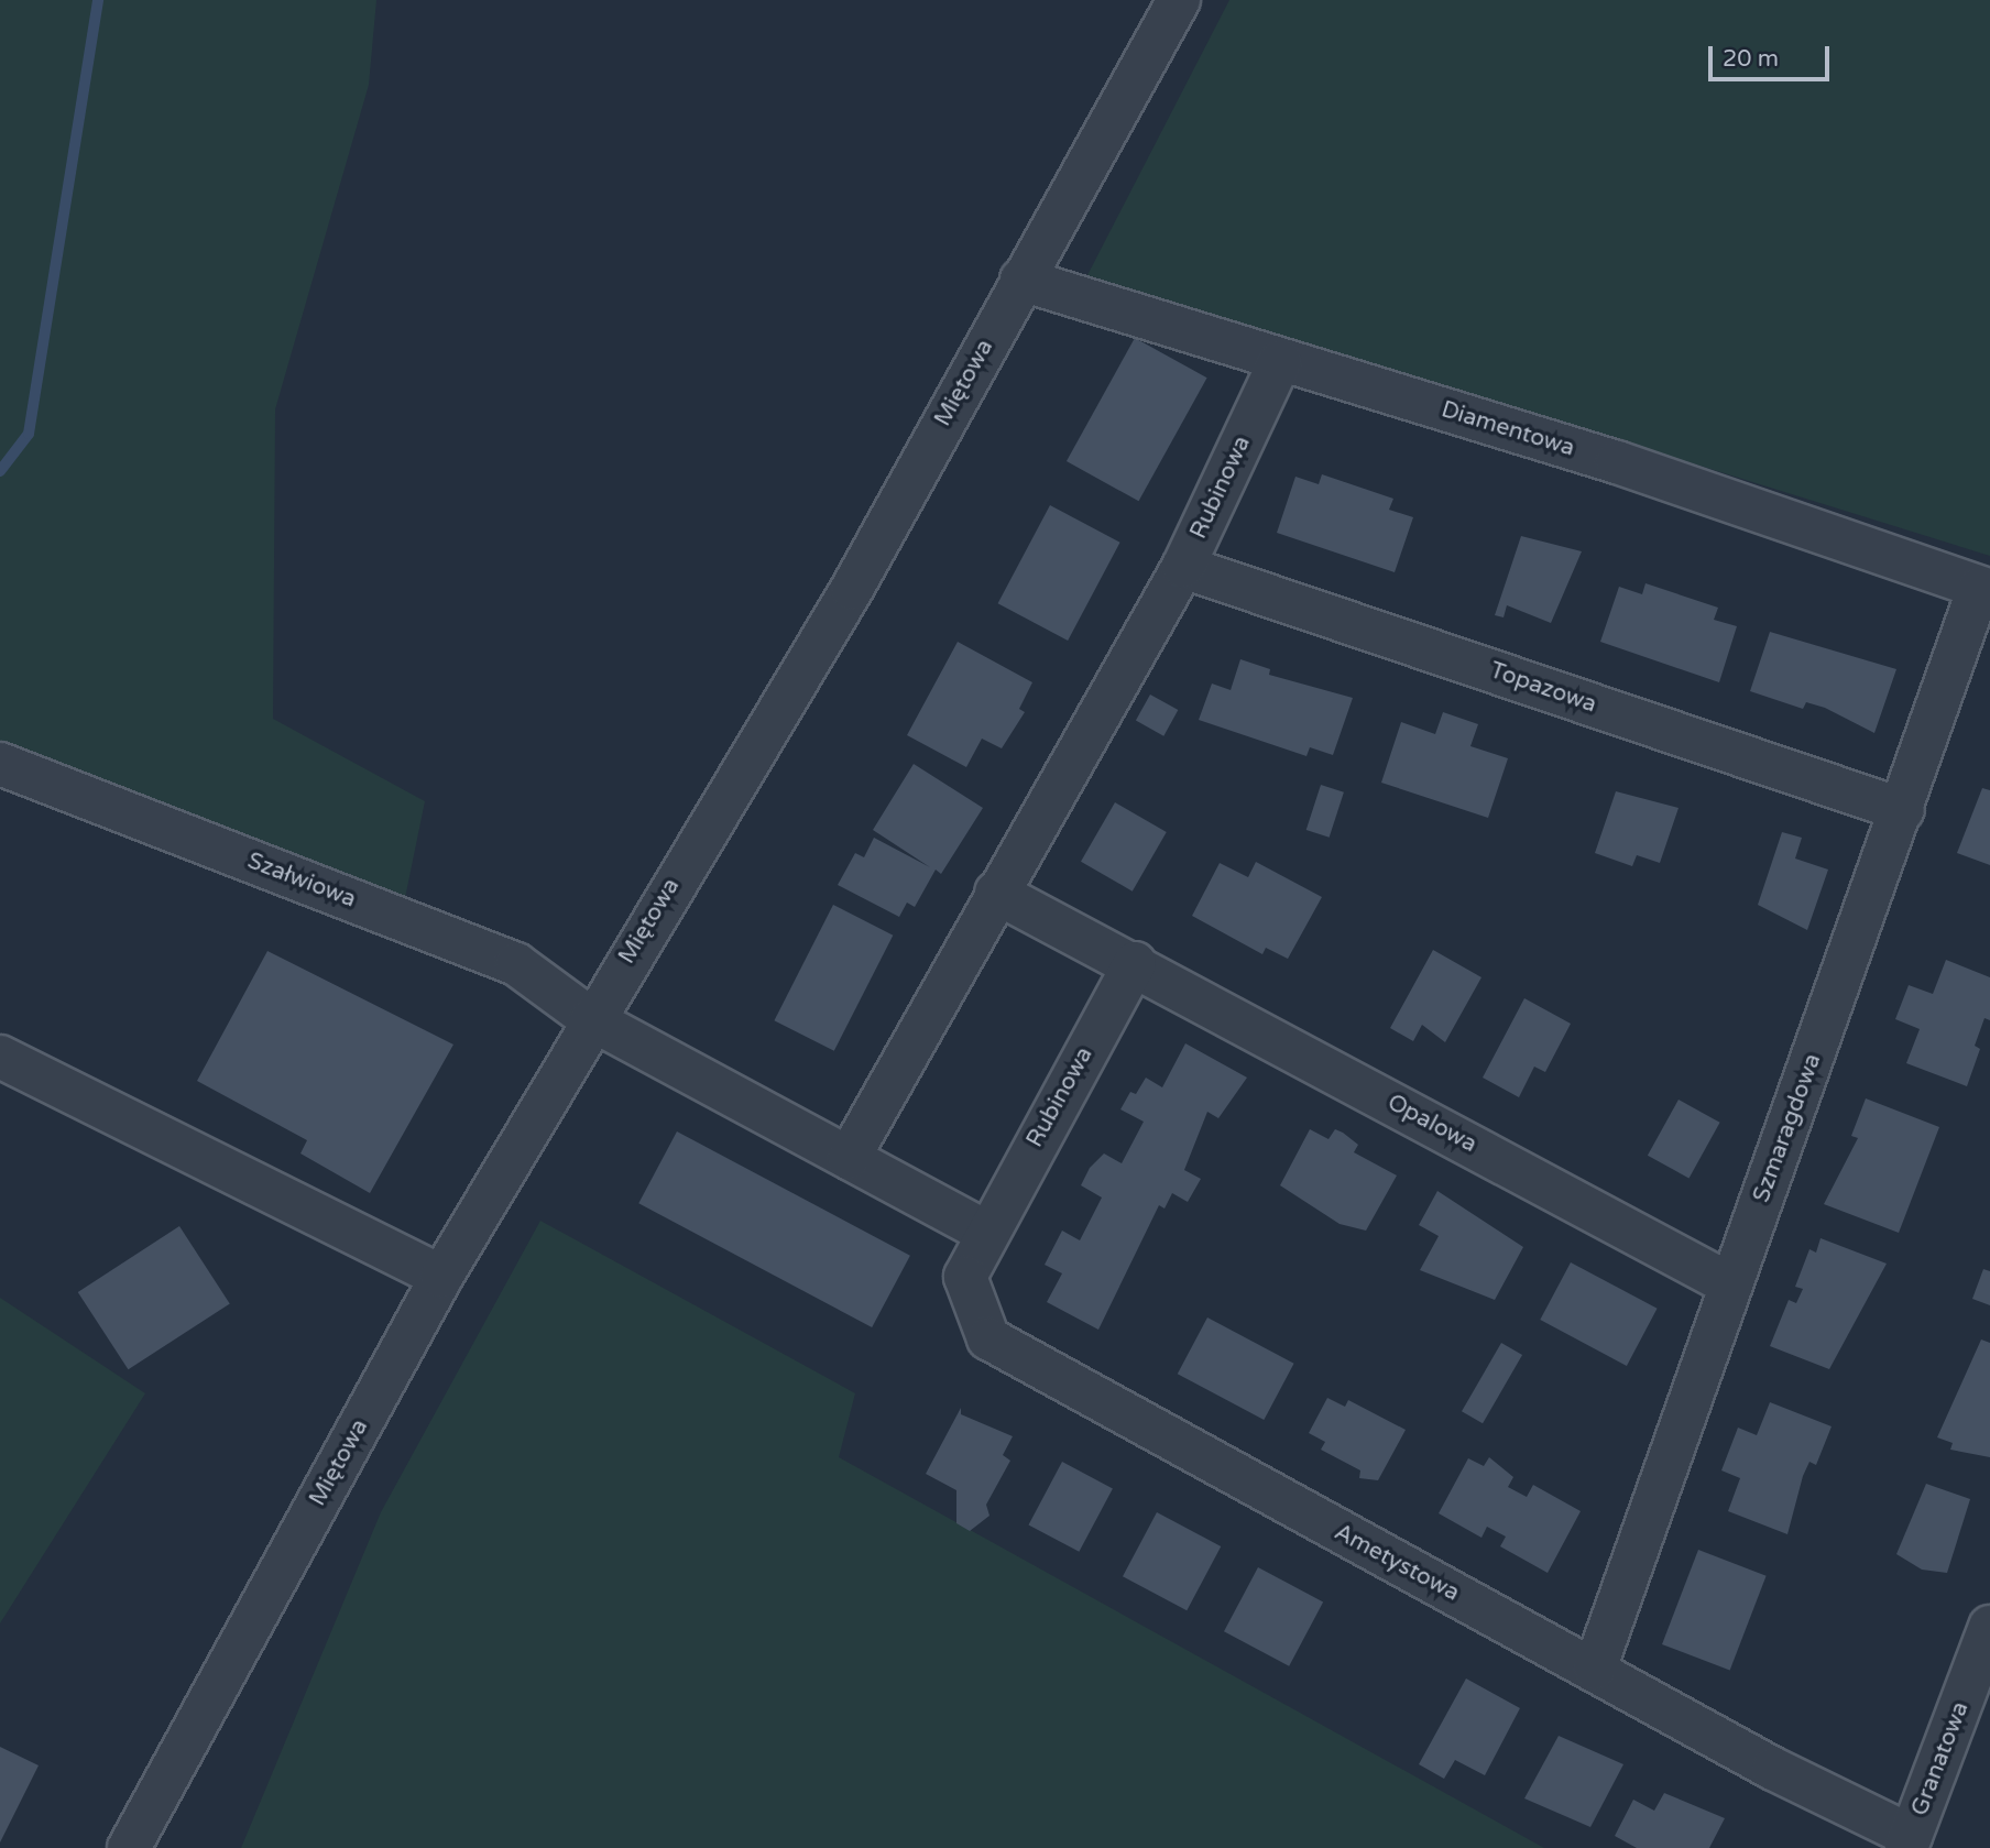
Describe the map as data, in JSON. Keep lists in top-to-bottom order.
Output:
{
  "streets": {
    "street": [
      "Miętowa",
      "Diamentowa",
      "Rubinowa",
      "Topazowa",
      "Szałwiowa",
      "Opalowa",
      "Szmaragdowa",
      "Ametystowa",
      "Granatowa"
    ]
  },
  "crossings": [
    ["Miętowa", "Diamentowa"],
    ["Miętowa", "Szałwiowa"],
    ["Diamentowa", "Rubinowa"],
    ["Diamentowa", "Szmaragdowa"],
    ["Rubinowa", "Topazowa"],
    ["Rubinowa", "Opalowa"],
    ["Rubinowa", "Ametystowa"],
    ["Topazowa", "Szmaragdowa"],
    ["Opalowa", "Szmaragdowa"],
    ["Szmaragdowa", "Ametystowa"],
    ["Ametystowa", "Granatowa"]
  ],
  "scale_bar": "20 m"
}
